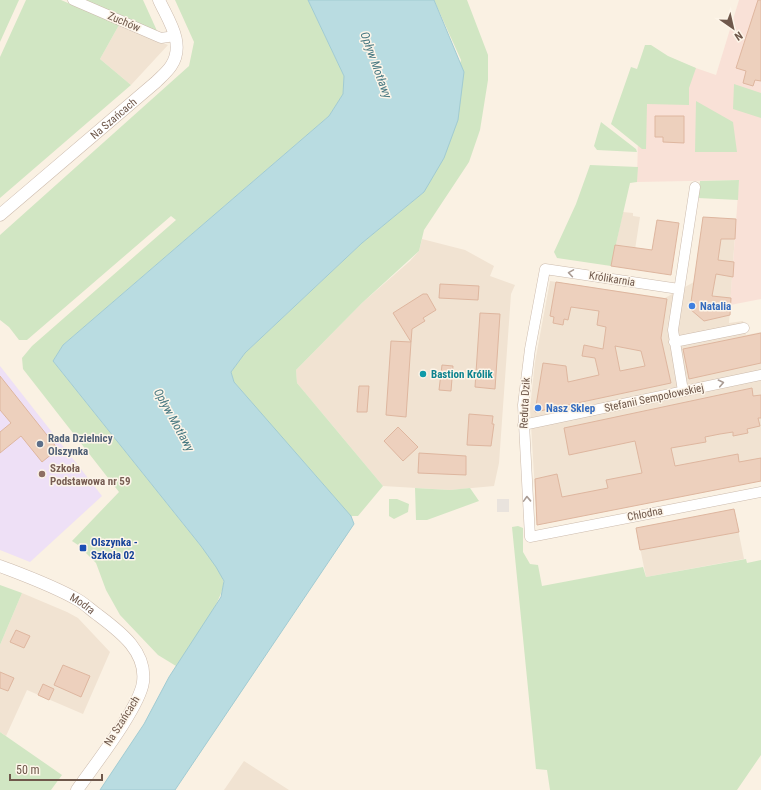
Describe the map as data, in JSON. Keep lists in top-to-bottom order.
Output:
{
  "streets": {
    "street": [
      "Zuchów",
      "Na Szańcach",
      "Królikarnia",
      "Stefanii Sempołowskiej",
      "Reduta Dzik",
      "Chłodna",
      "Modra"
    ]
  },
  "crossings": [
    ["Zuchów", "Na Szańcach"],
    ["Na Szańcach", "Modra"],
    ["Królikarnia", "Reduta Dzik"],
    ["Stefanii Sempołowskiej", "Reduta Dzik"],
    ["Reduta Dzik", "Chłodna"]
  ],
  "one_way": ["Królikarnia", "Reduta Dzik"],
  "water": ["Opływ Motławy"],
  "places": {
    "other": [
      "Natalia",
      "Bastion Królik",
      "Nasz Sklep",
      "Rada Dzielnicy Olszynka",
      "Szkoła Podstawowa nr 59"
    ],
    "transit": ["Olszynka - Szkoła 02"]
  },
  "scale_bar": "50 m",
  "north": "bottom right"
}
